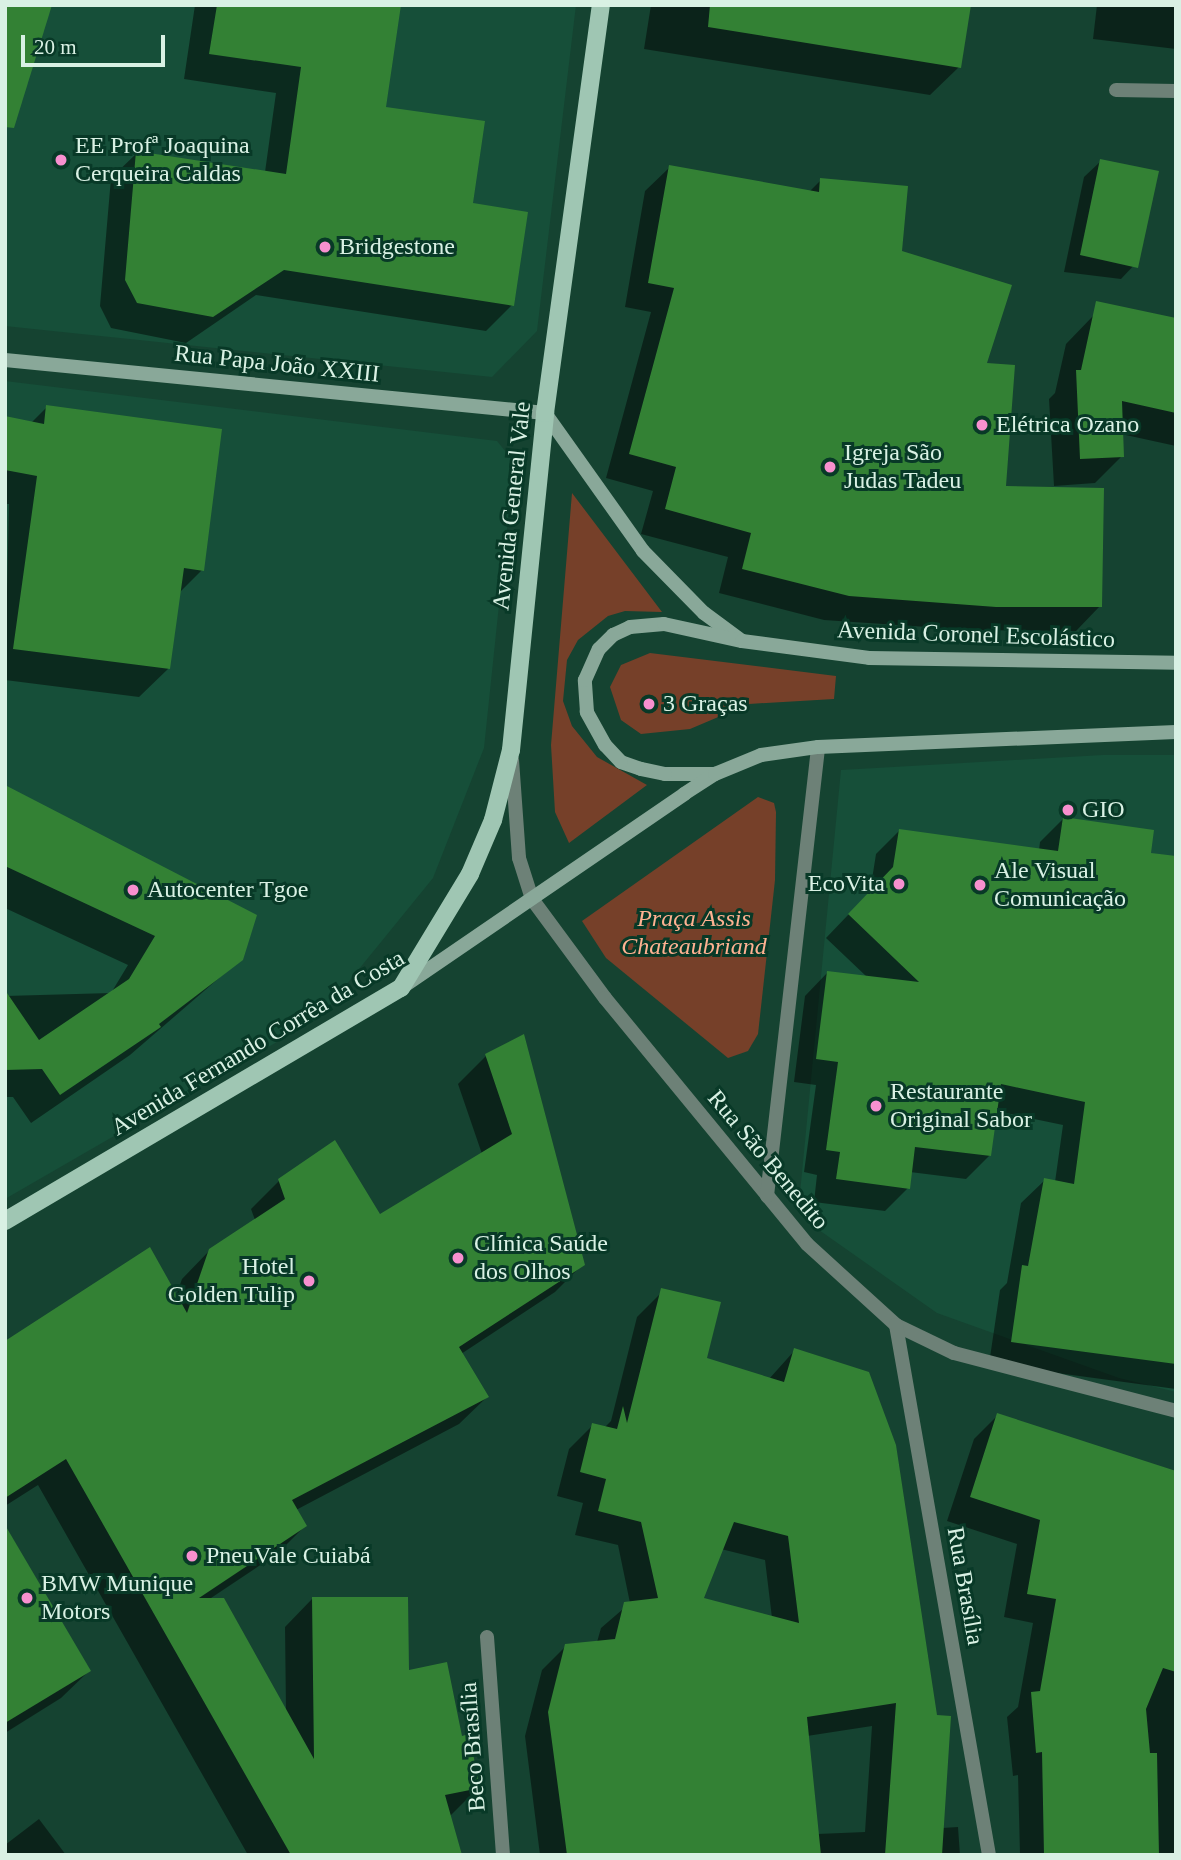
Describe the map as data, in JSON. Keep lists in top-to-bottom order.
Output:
{
  "streets": {
    "main road": [
      "Rua Papa João XXIII",
      "Avenida General Vale",
      "Avenida Coronel Escolástico",
      "Avenida Fernando Corrêa da Costa"
    ],
    "street": ["Rua São Benedito", "Rua Brasília", "Beco Brasília"]
  },
  "crossings": [
    ["Rua Papa João XXIII", "Avenida General Vale"],
    ["Rua Papa João XXIII", "Avenida Coronel Escolástico"],
    ["Avenida General Vale", "Avenida Coronel Escolástico"],
    ["Avenida General Vale", "Avenida Fernando Corrêa da Costa"],
    ["Avenida General Vale", "Rua São Benedito"],
    ["Avenida Fernando Corrêa da Costa", "Rua São Benedito"],
    ["Rua São Benedito", "Rua Brasília"]
  ],
  "parks": ["Praça Assis Chateaubriand"],
  "places": [
    "EE Profª Joaquina Cerqueira Caldas",
    "Bridgestone",
    "Elétrica Ozano",
    "Igreja São Judas Tadeu",
    "3 Graças",
    "GIO",
    "EcoVita",
    "Ale Visual Comunicação",
    "Autocenter Tgoe",
    "Restaurante Original Sabor",
    "Clínica Saúde dos Olhos",
    "Hotel Golden Tulip",
    "PneuVale Cuiabá",
    "BMW Munique Motors"
  ],
  "scale_bar": "20 m"
}
